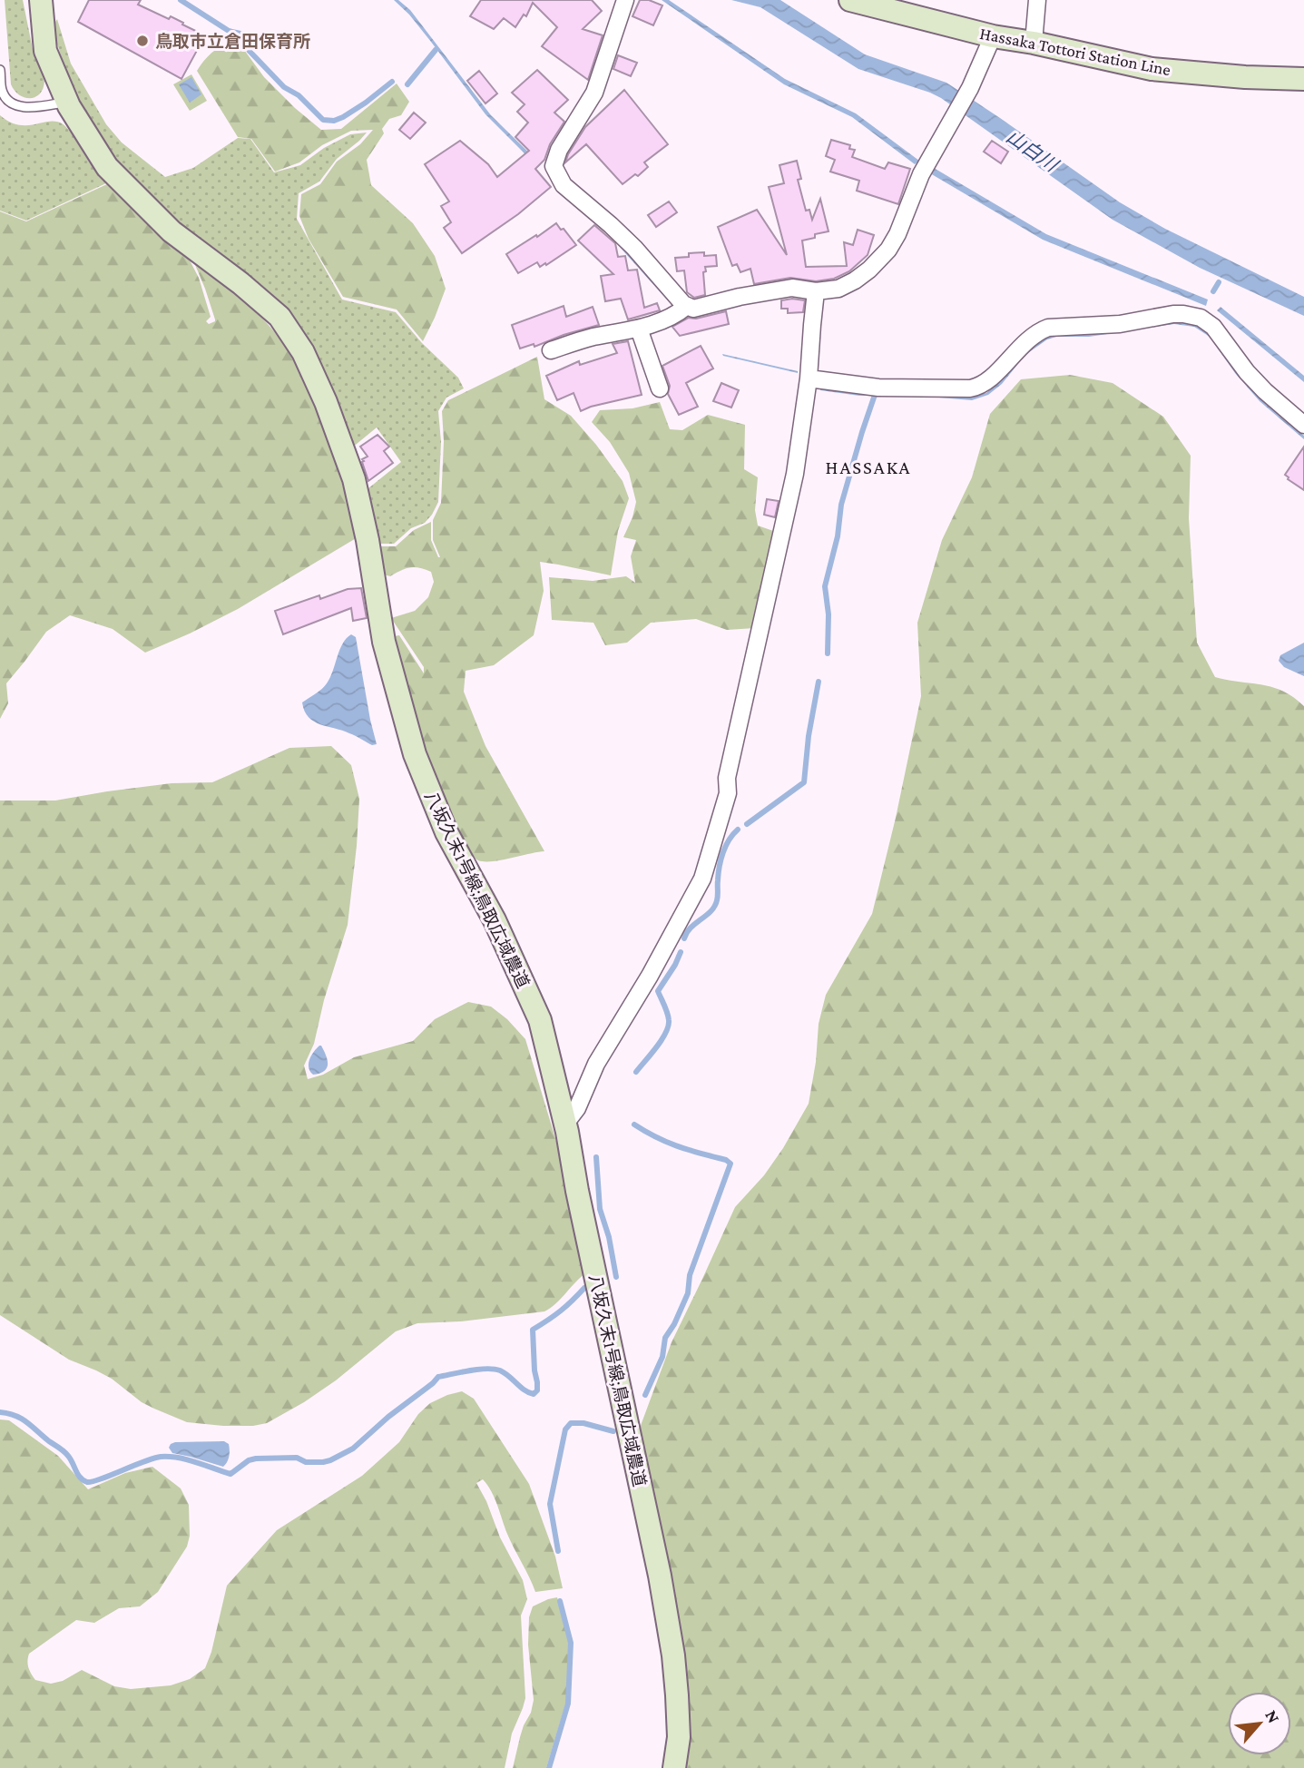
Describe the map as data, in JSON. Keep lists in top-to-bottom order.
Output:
{
  "streets": {
    "street": ["Hassaka Tottori Station Line", "八坂久末1号線;鳥取広域農道"]
  },
  "districts": ["HASSAKA"],
  "water": ["山白川"],
  "places": ["鳥取市立倉田保育所"],
  "north": "top right"
}
